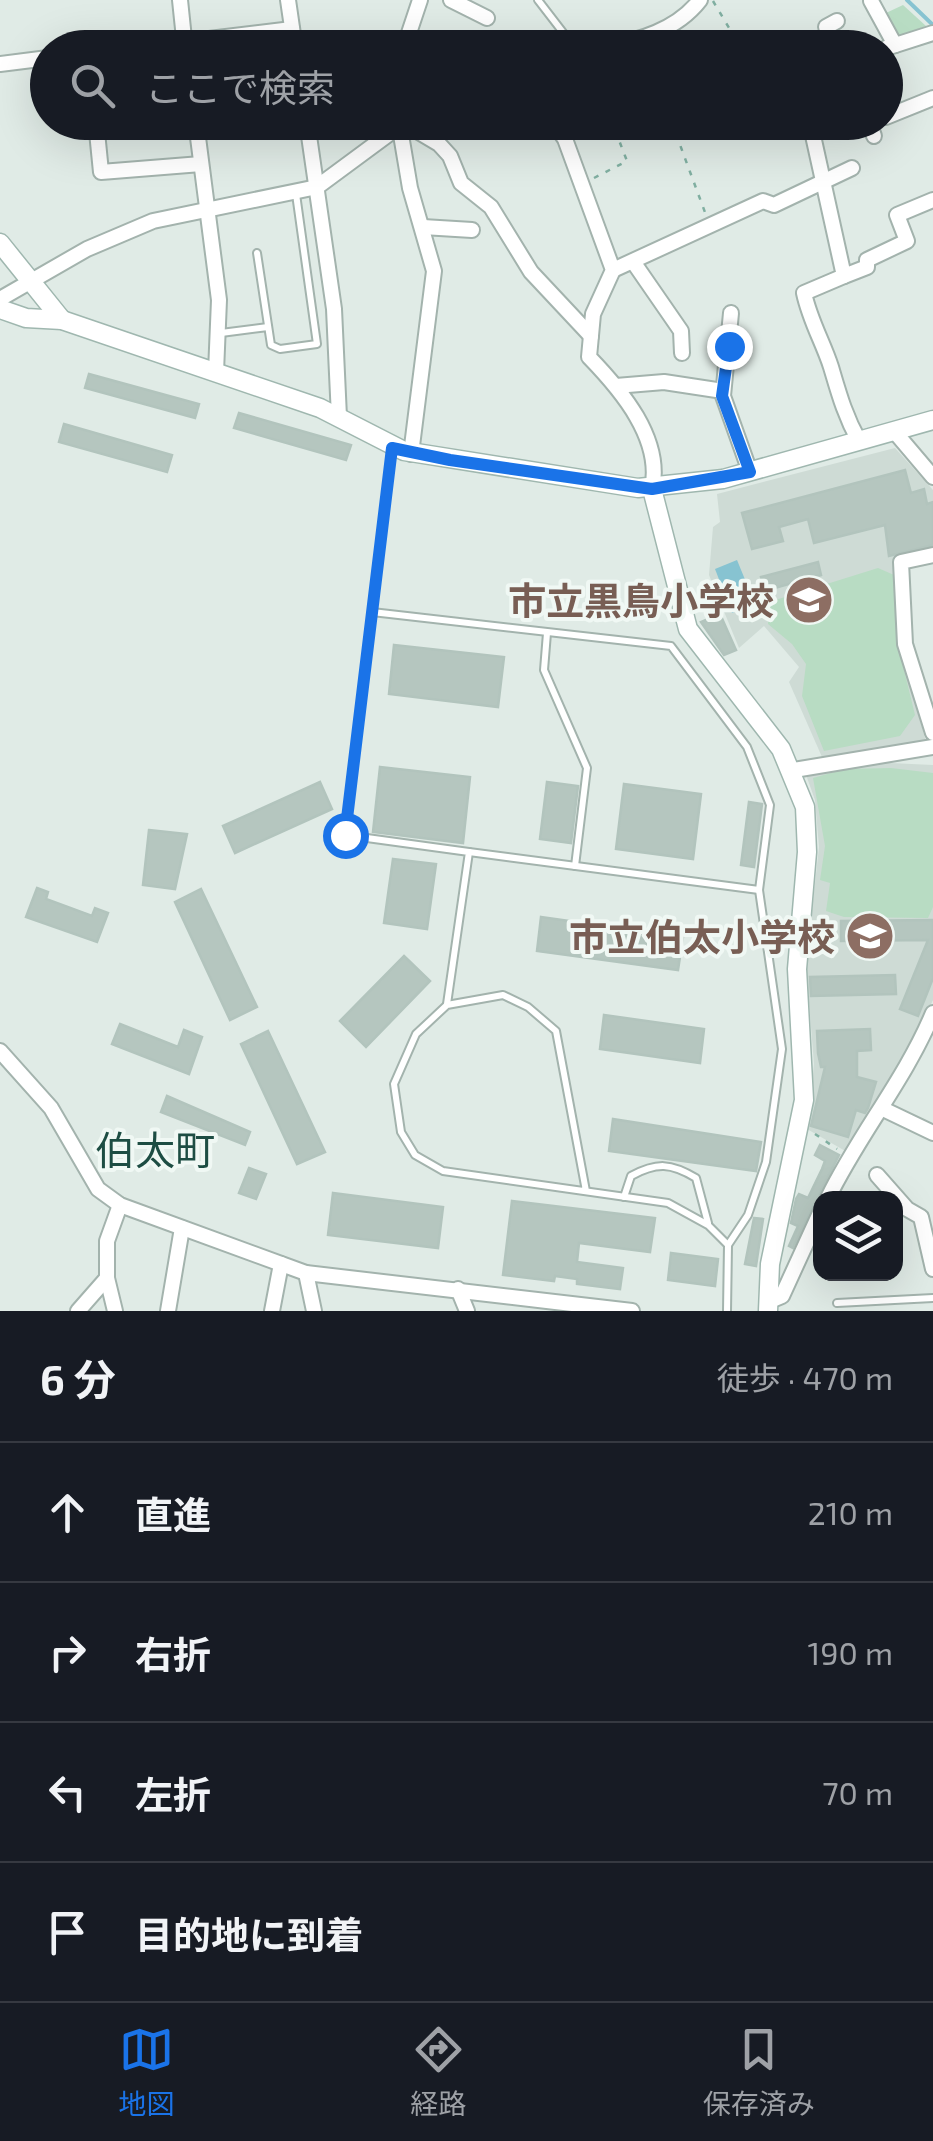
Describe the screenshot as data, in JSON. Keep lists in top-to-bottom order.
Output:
{
  "districts": ["伯太町"],
  "places": {
    "school or university": ["市立黒鳥小学校", "市立伯太小学校"]
  },
  "page": {
    "search": "ここで検索",
    "heading": ["6 分", "徒歩 · 470 m"],
    "list": [
      ["直進", "210 m"],
      ["右折", "190 m"],
      ["左折", "70 m"],
      "目的地に到着"
    ],
    "nav": ["地図", "経路", "保存済み"]
  }
}
